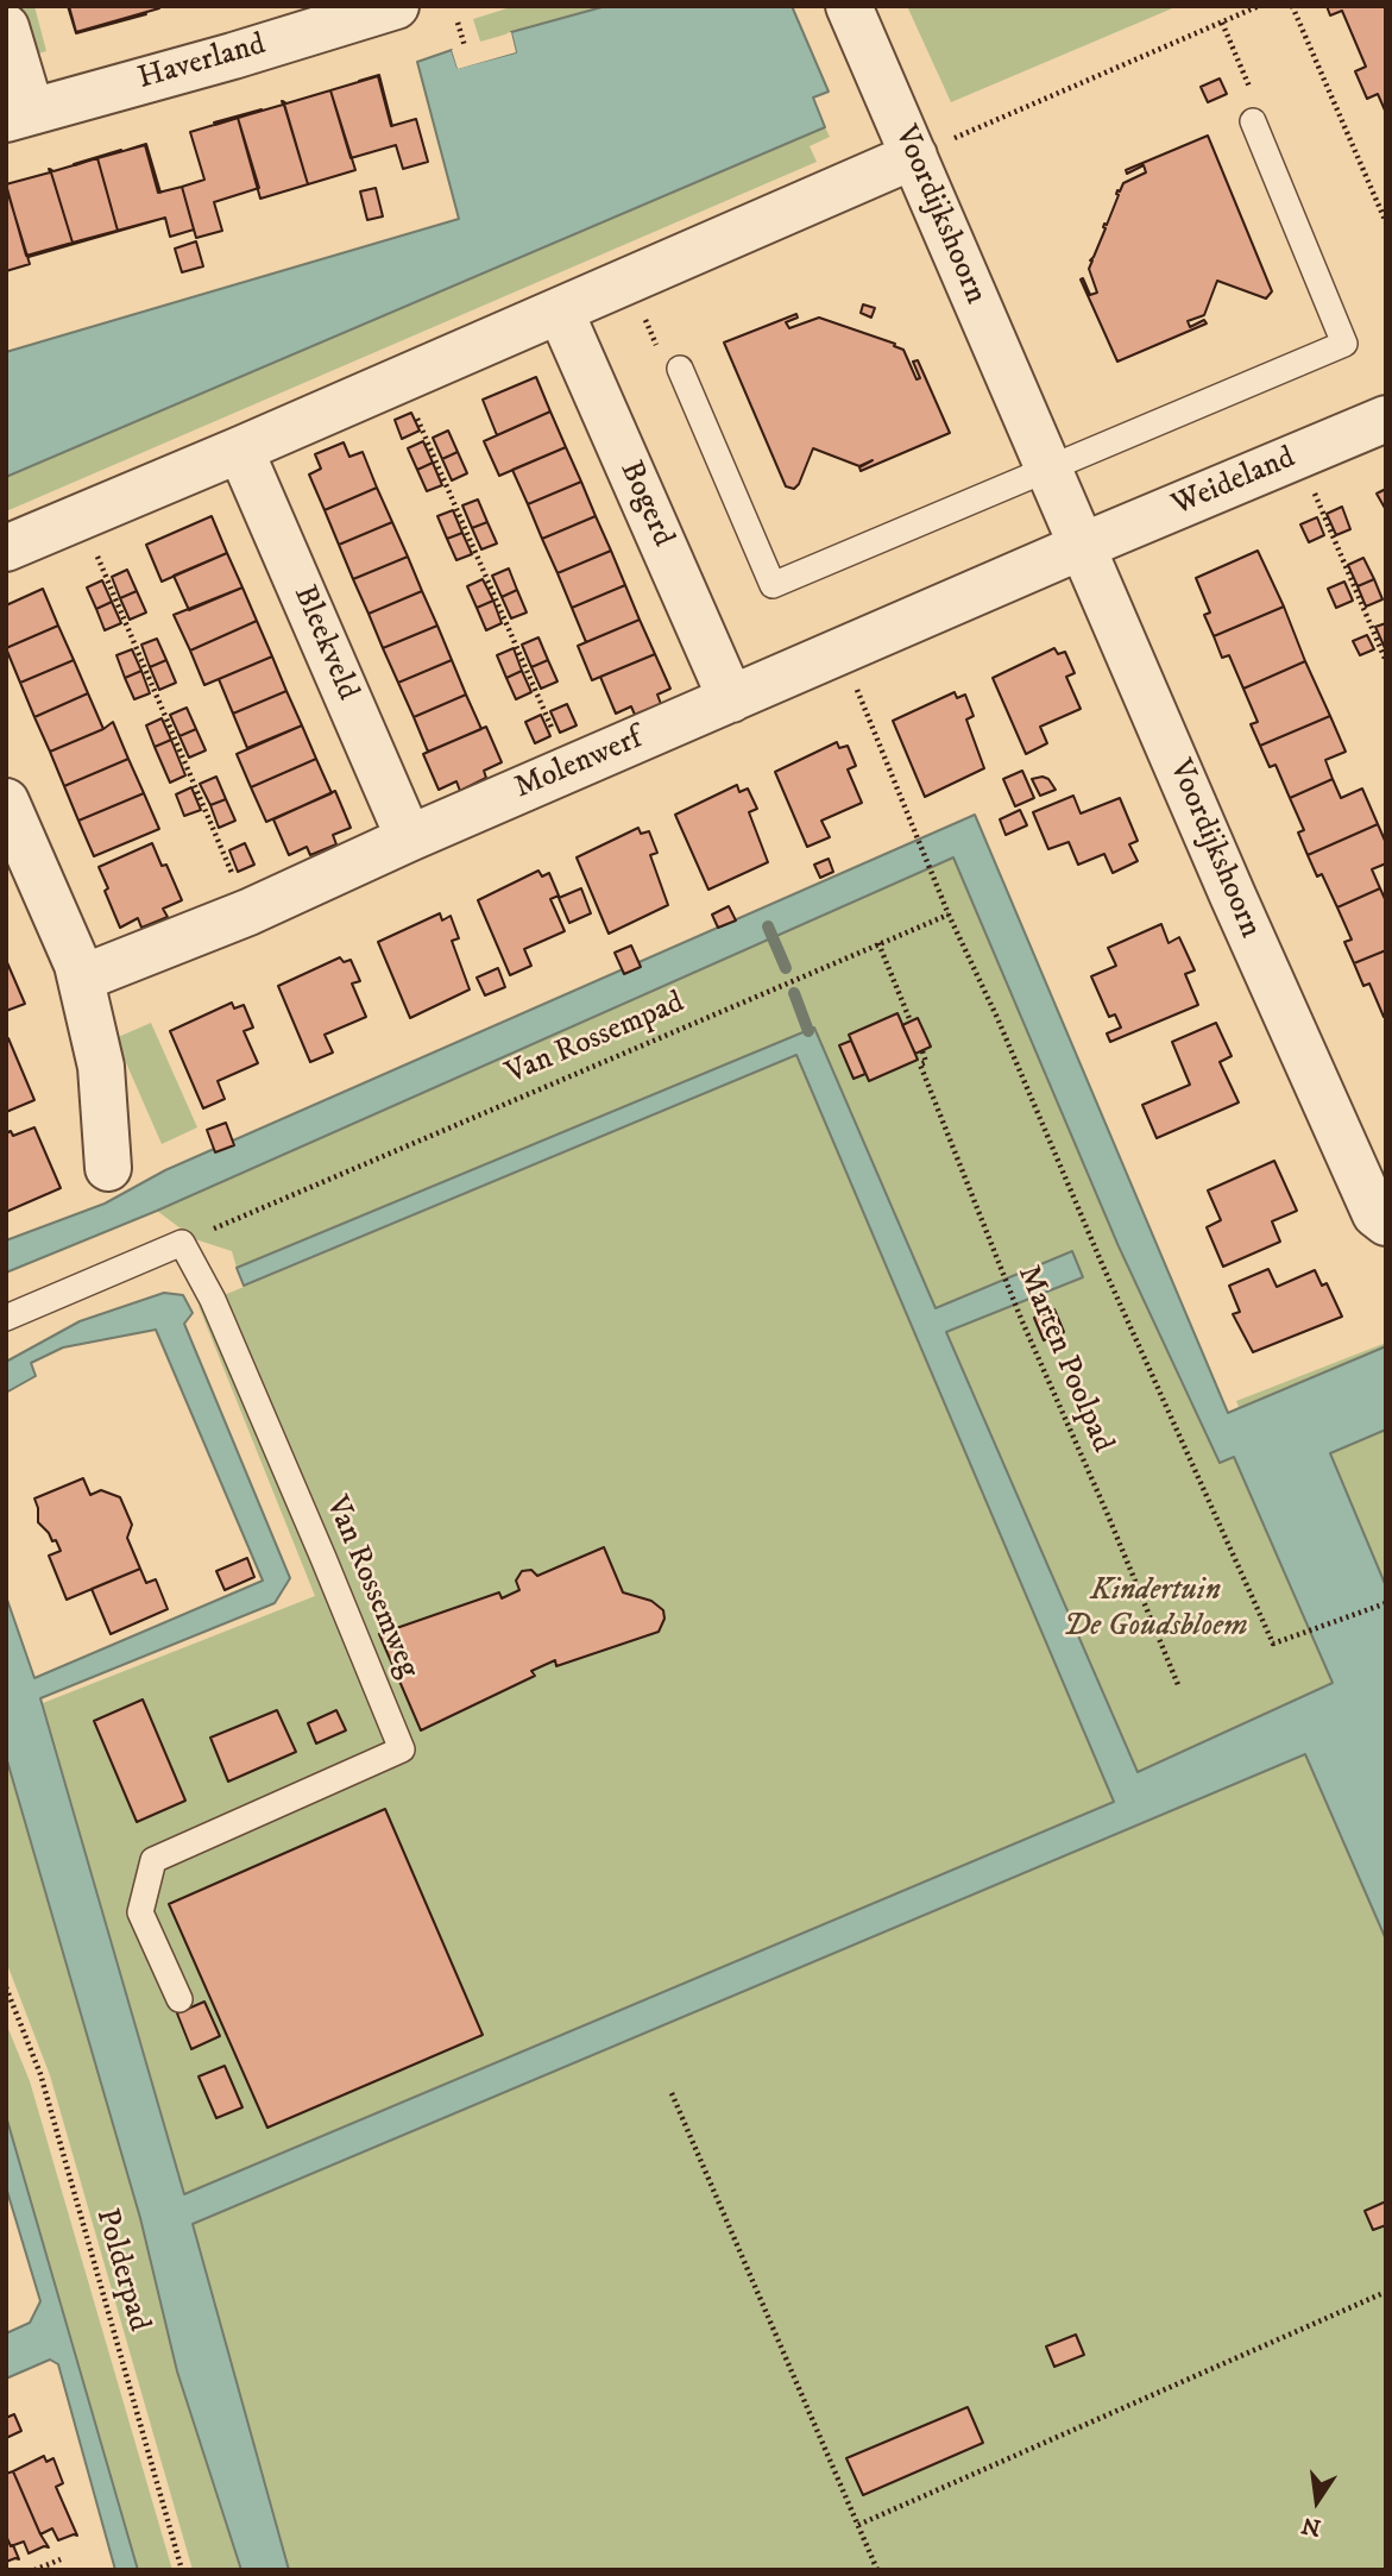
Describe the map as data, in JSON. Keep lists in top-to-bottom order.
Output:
{
  "streets": {
    "street": [
      "Haverland",
      "Voordijkshoorn",
      "Weideland",
      "Bogerd",
      "Bleekveld",
      "Molenwerf"
    ],
    "lane": ["Van Rossemweg"],
    "path": ["Van Rossempad", "Marten Poolpad", "Polderpad"]
  },
  "crossings": [
    ["Voordijkshoorn", "Weideland"],
    ["Voordijkshoorn", "Molenwerf"],
    ["Weideland", "Molenwerf"],
    ["Bogerd", "Molenwerf"],
    ["Bleekveld", "Molenwerf"],
    ["Van Rossempad", "Van Rossemweg"]
  ],
  "parks": ["Kindertuin De Goudsbloem"],
  "north": "bottom"
}
